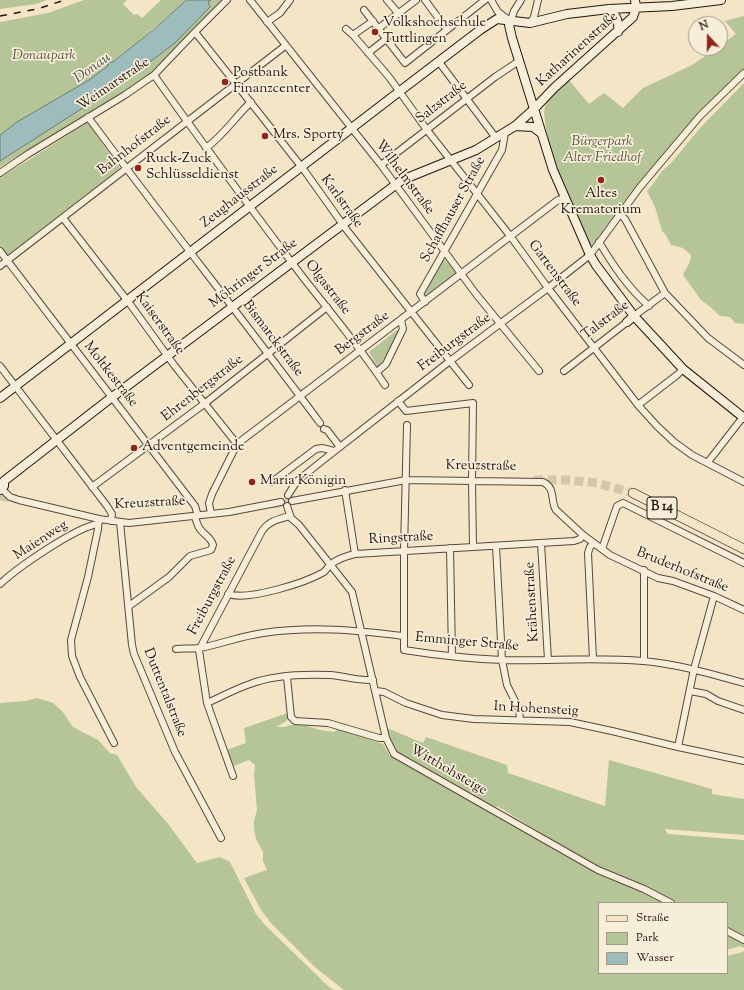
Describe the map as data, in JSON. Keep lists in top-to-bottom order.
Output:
{
  "streets": {
    "main road": ["B 14"],
    "street": [
      "Katharinenstraße",
      "Weimarstraße",
      "Salzstraße",
      "Bahnhofstraße",
      "Wilhelmstraße",
      "Zeughausstraße",
      "Karlstraße",
      "Schaffhauser Straße",
      "Möhringer Straße",
      "Gartenstraße",
      "Olgastraße",
      "Talstraße",
      "Kaiserstraße",
      "Bergstraße",
      "Bismarckstraße",
      "Freiburgstraße",
      "Moltkestraße",
      "Ehrenbergstraße",
      "Kreuzstraße",
      "Ringstraße",
      "Maienweg",
      "Bruderhofstraße",
      "Krähenstraße",
      "Emminger Straße",
      "Duttentalstraße",
      "In Hohensteig",
      "Witthohsteige"
    ]
  },
  "crossings": [
    ["Katharinenstraße", "Möhringer Straße"],
    ["Weimarstraße", "Karlstraße"],
    ["Weimarstraße", "Olgastraße"],
    ["Weimarstraße", "Bismarckstraße"],
    ["Salzstraße", "Wilhelmstraße"],
    ["Salzstraße", "Gartenstraße"],
    ["Bahnhofstraße", "Wilhelmstraße"],
    ["Bahnhofstraße", "Karlstraße"],
    ["Bahnhofstraße", "Olgastraße"],
    ["Bahnhofstraße", "Kaiserstraße"],
    ["Bahnhofstraße", "Bismarckstraße"],
    ["Bahnhofstraße", "Moltkestraße"],
    ["Wilhelmstraße", "Zeughausstraße"],
    ["Wilhelmstraße", "Schaffhauser Straße"],
    ["Wilhelmstraße", "Möhringer Straße"],
    ["Wilhelmstraße", "Bergstraße"],
    ["Wilhelmstraße", "Freiburgstraße"],
    ["Zeughausstraße", "Karlstraße"],
    ["Zeughausstraße", "Gartenstraße"],
    ["Zeughausstraße", "Olgastraße"],
    ["Zeughausstraße", "Kaiserstraße"],
    ["Zeughausstraße", "Bismarckstraße"],
    ["Zeughausstraße", "Moltkestraße"],
    ["Karlstraße", "Möhringer Straße"],
    ["Karlstraße", "Bergstraße"],
    ["Karlstraße", "Freiburgstraße"],
    ["Schaffhauser Straße", "Möhringer Straße"],
    ["Schaffhauser Straße", "Gartenstraße"],
    ["Schaffhauser Straße", "Bergstraße"],
    ["Möhringer Straße", "Gartenstraße"],
    ["Möhringer Straße", "Olgastraße"],
    ["Möhringer Straße", "Kaiserstraße"],
    ["Möhringer Straße", "Bismarckstraße"],
    ["Möhringer Straße", "Moltkestraße"],
    ["Möhringer Straße", "Kreuzstraße"],
    ["Gartenstraße", "Talstraße"],
    ["Gartenstraße", "Bergstraße"],
    ["Gartenstraße", "Freiburgstraße"],
    ["Olgastraße", "Bergstraße"],
    ["Olgastraße", "Ehrenbergstraße"],
    ["Kaiserstraße", "Bergstraße"],
    ["Kaiserstraße", "Ehrenbergstraße"],
    ["Bergstraße", "Bismarckstraße"],
    ["Bergstraße", "Kreuzstraße"],
    ["Bismarckstraße", "Ehrenbergstraße"],
    ["Freiburgstraße", "Kreuzstraße"],
    ["Freiburgstraße", "Ringstraße"],
    ["Freiburgstraße", "Emminger Straße"],
    ["Freiburgstraße", "Witthohsteige"],
    ["Moltkestraße", "Ehrenbergstraße"],
    ["Moltkestraße", "Kreuzstraße"],
    ["Moltkestraße", "Duttentalstraße"],
    ["Kreuzstraße", "Maienweg"],
    ["Kreuzstraße", "Bruderhofstraße"],
    ["Kreuzstraße", "Duttentalstraße"],
    ["Kreuzstraße", "Witthohsteige"],
    ["Ringstraße", "Bruderhofstraße"],
    ["Ringstraße", "Krähenstraße"],
    ["Ringstraße", "Witthohsteige"],
    ["Krähenstraße", "Emminger Straße"],
    ["Emminger Straße", "Witthohsteige"],
    ["In Hohensteig", "Witthohsteige"]
  ],
  "water": ["Donau"],
  "parks": ["Donaupark", "Bürgerpark Alter Friedhof"],
  "places": [
    "Volkshochschule Tuttlingen",
    "Postbank Finanzcenter",
    "Mrs. Sporty",
    "Ruck-Zuck Schlüsseldienst",
    "Altes Krematorium",
    "Adventgemeinde",
    "Maria Königin"
  ],
  "legend": ["Straße", "Park", "Wasser"],
  "north": "top"
}
